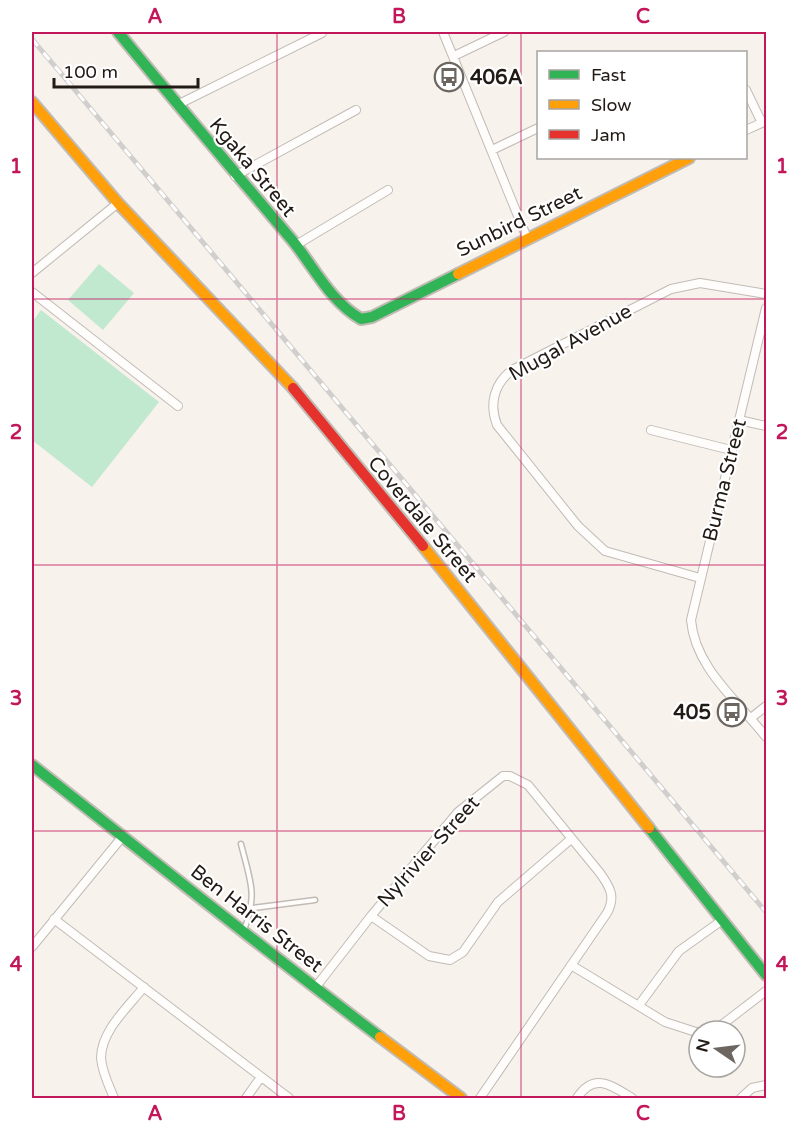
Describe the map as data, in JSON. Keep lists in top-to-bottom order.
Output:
{
  "streets": {
    "street": [
      "Kgaka Street",
      "Sunbird Street",
      "Mugal Avenue",
      "Burma Street",
      "Coverdale Street",
      "Nylrivier Street",
      "Ben Harris Street"
    ]
  },
  "crossings": [
    ["Kgaka Street", "Sunbird Street"],
    ["Mugal Avenue", "Burma Street"],
    ["Nylrivier Street", "Ben Harris Street"]
  ],
  "places": {
    "bus stop": ["406A", "405"]
  },
  "legend": ["Fast", "Slow", "Jam"],
  "scale_bar": "100 m",
  "north": "left",
  "grid": {
    "columns": ["A", "B", "C"],
    "rows": [
      "1",
      "2",
      "3",
      "4"
    ]
  }
}
